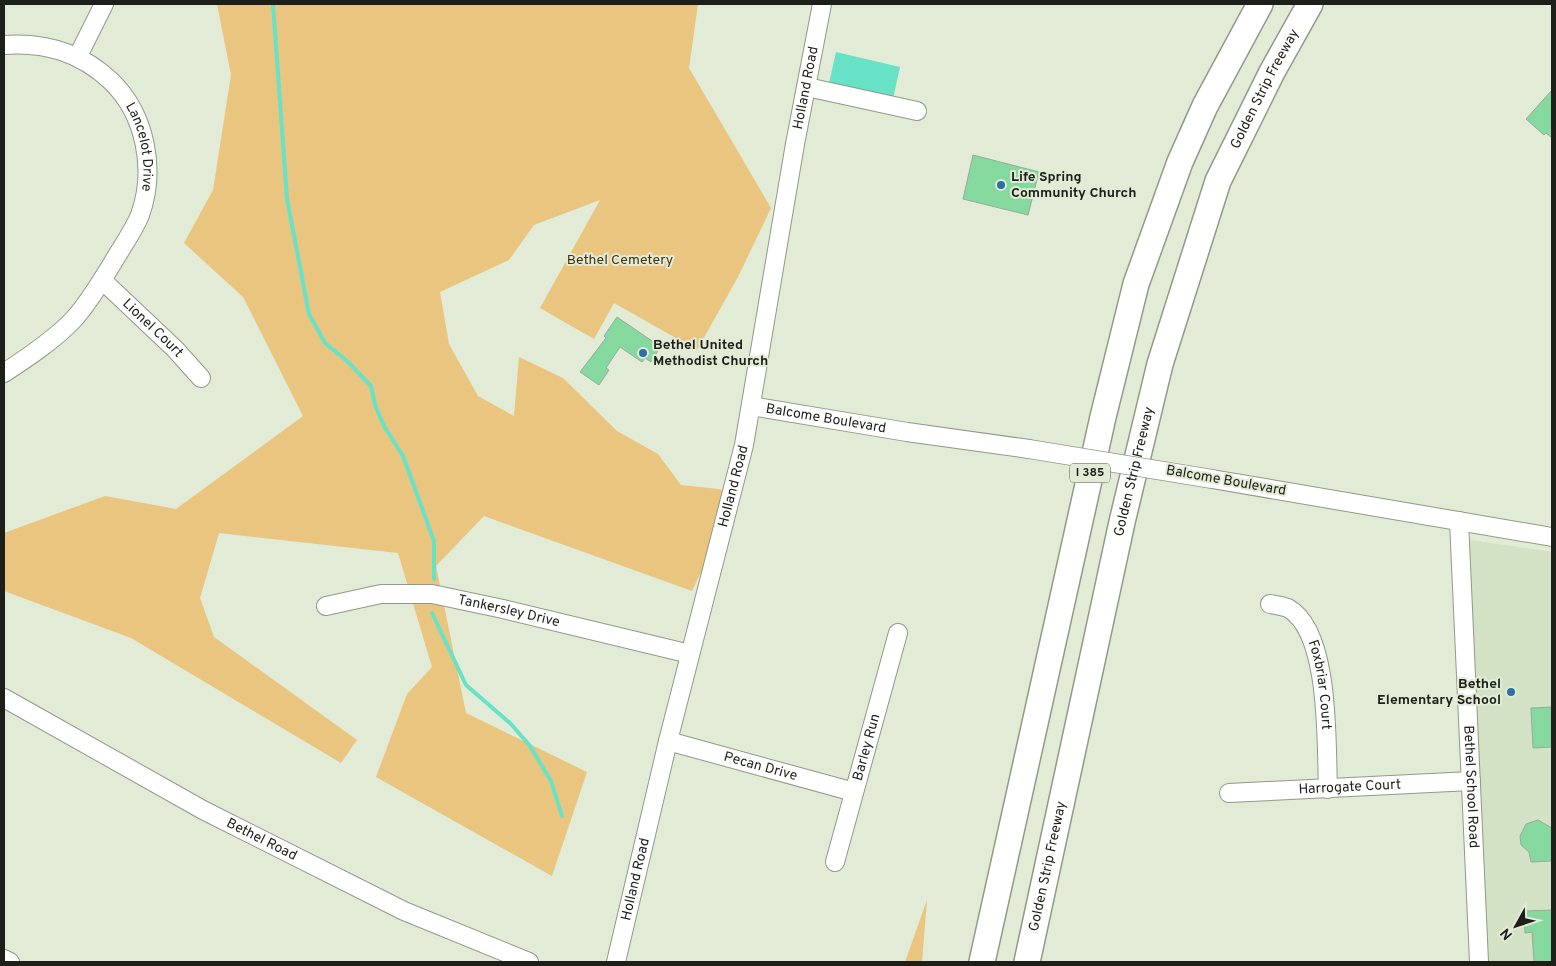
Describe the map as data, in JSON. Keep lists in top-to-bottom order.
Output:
{
  "streets": {
    "highway": ["Golden Strip Freeway", "I 385"],
    "street": [
      "Holland Road",
      "Lancelot Drive",
      "Lionel Court",
      "Balcome Boulevard",
      "Tankersley Drive",
      "Foxbriar Court",
      "Barley Run",
      "Pecan Drive",
      "Bethel School Road",
      "Harrogate Court",
      "Bethel Road"
    ]
  },
  "crossings": [
    ["Holland Road", "Balcome Boulevard"],
    ["Holland Road", "Tankersley Drive"],
    ["Holland Road", "Pecan Drive"],
    ["Lancelot Drive", "Lionel Court"],
    ["Balcome Boulevard", "Bethel School Road"],
    ["Foxbriar Court", "Harrogate Court"],
    ["Barley Run", "Pecan Drive"],
    ["Bethel School Road", "Harrogate Court"]
  ],
  "parks": ["Bethel Cemetery"],
  "places": ["Life Spring Community Church", "Bethel United Methodist Church", "Bethel Elementary School"],
  "north": "bottom left"
}
